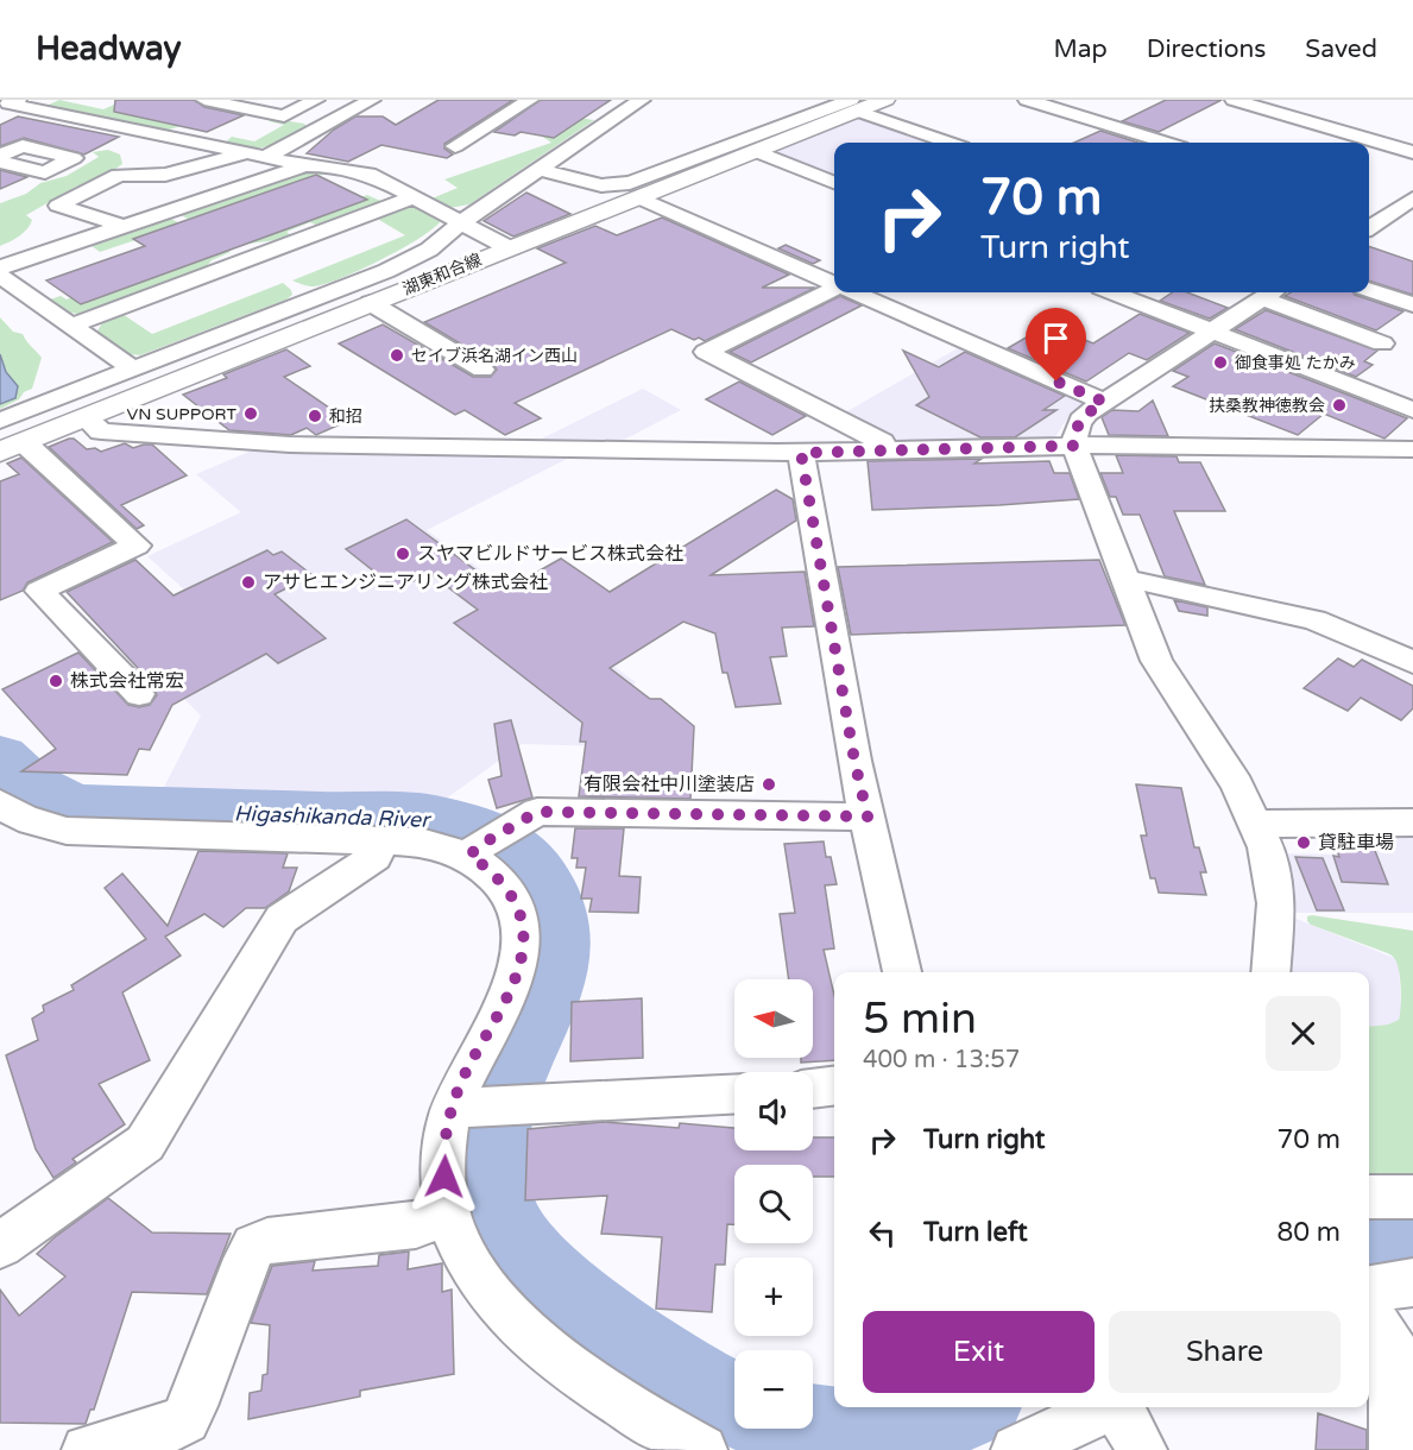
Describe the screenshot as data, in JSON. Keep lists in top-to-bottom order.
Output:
{
  "streets": {
    "main road": ["湖東和合線"]
  },
  "water": ["Higashikanda River"],
  "places": [
    "セイブ浜名湖イン西山",
    "御食事処 たかみ",
    "扶桑教神徳教会",
    "VN SUPPORT",
    "和招",
    "スヤマビルドサービス株式会社",
    "アサヒエンジニアリング株式会社",
    "株式会社常宏",
    "有限会社中川塗装店",
    "貸駐車場"
  ],
  "north": "left",
  "page": {
    "header": "Headway",
    "nav": ["Map", "Directions", "Saved"],
    "turn": ["70 m", "Turn right"],
    "heading": ["5 min", "400 m · 13:57"],
    "map_buttons": ["+", "−"],
    "list": [
      {
        "name": "Turn right",
        "value": "70 m"
      },
      {
        "name": "Turn left",
        "value": "80 m"
      }
    ],
    "buttons": ["Exit", "Share"]
  }
}
